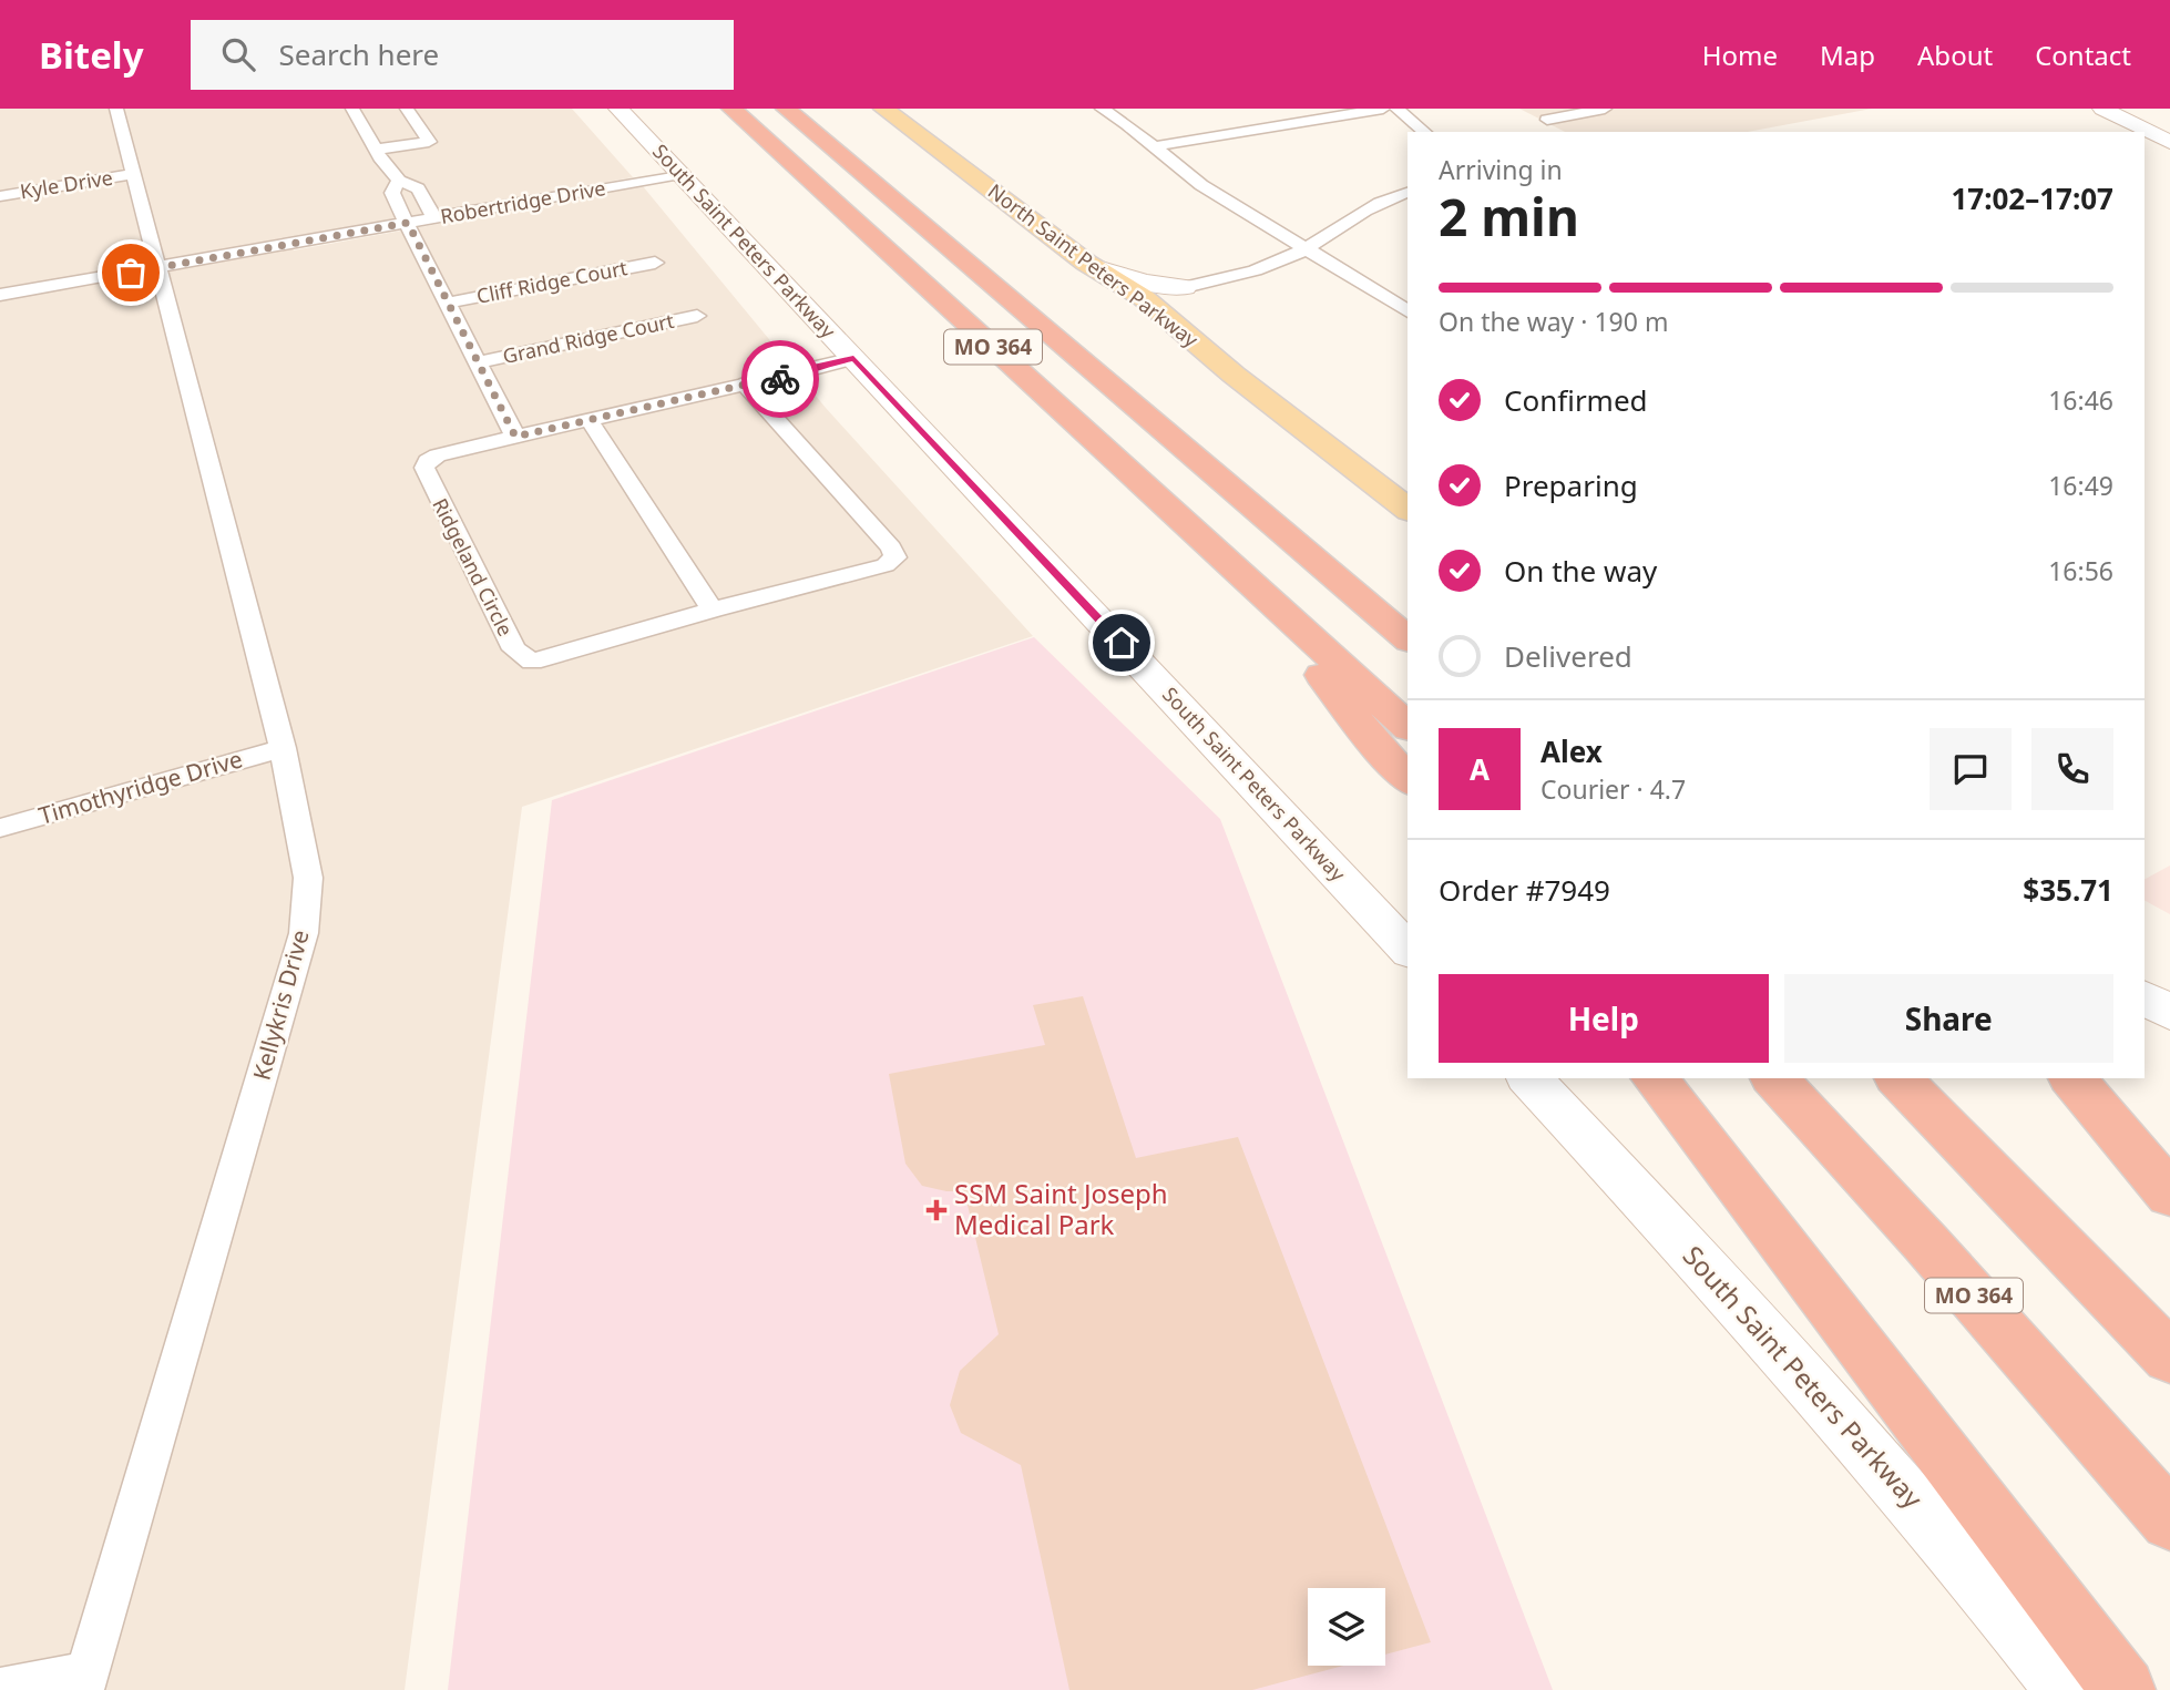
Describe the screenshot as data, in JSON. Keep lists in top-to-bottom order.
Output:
{
  "streets": {
    "highway": ["MO 364"],
    "main road": ["South Saint Peters Parkway", "North Saint Peters Parkway"],
    "street": [
      "Kyle Drive",
      "Robertridge Drive",
      "Cliff Ridge Court",
      "Grand Ridge Court",
      "Ridgeland Circle",
      "Timothyridge Drive",
      "Kellykris Drive"
    ]
  },
  "crossings": [
    ["Kyle Drive", "Kellykris Drive"],
    ["Robertridge Drive", "South Saint Peters Parkway"],
    ["Robertridge Drive", "Kellykris Drive"],
    ["Timothyridge Drive", "Kellykris Drive"]
  ],
  "places": {
    "health": ["SSM Saint Joseph Medical Park"]
  },
  "page": {
    "header": "Bitely",
    "search": "Search here",
    "nav": [
      "Home",
      "Map",
      "About",
      "Contact"
    ],
    "heading": ["2 min", "Arriving in", "17:02–17:07"],
    "panel": [
      "Alex",
      "Courier · 4.7",
      "Order #7949",
      "$35.71"
    ],
    "bar": "On the way · 190 m",
    "list": [
      ["Confirmed", "16:46"],
      ["Preparing", "16:49"],
      ["On the way", "16:56"],
      "Delivered"
    ],
    "round": "A",
    "buttons": ["Help", "Share"]
  }
}
